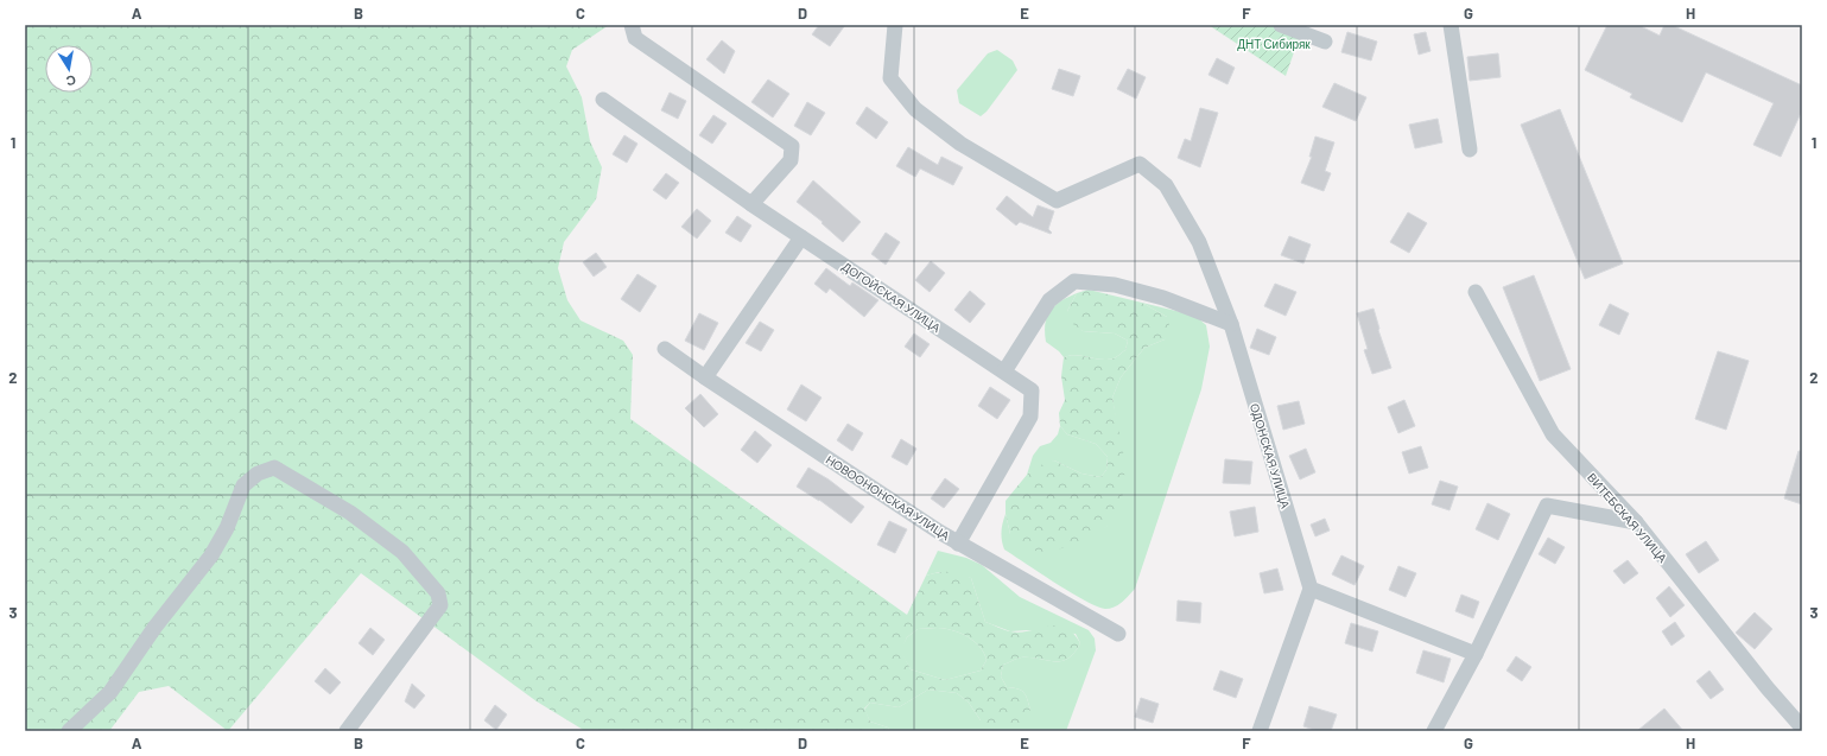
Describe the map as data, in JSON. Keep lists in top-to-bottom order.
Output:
{
  "streets": {
    "street": [
      "ДОГОЙСКАЯ УЛИЦА",
      "ОДОНСКАЯ УЛИЦА",
      "НОВООНОНСКАЯ УЛИЦА",
      "ВИТЕБСКАЯ УЛИЦА"
    ]
  },
  "crossings": [
    ["ДОГОЙСКАЯ УЛИЦА", "НОВООНОНСКАЯ УЛИЦА"]
  ],
  "parks": ["ДНТ Сибиряк"],
  "north": "bottom",
  "grid": {
    "columns": [
      "A",
      "B",
      "C",
      "D",
      "E",
      "F",
      "G",
      "H"
    ],
    "rows": ["1", "2", "3"]
  }
}
